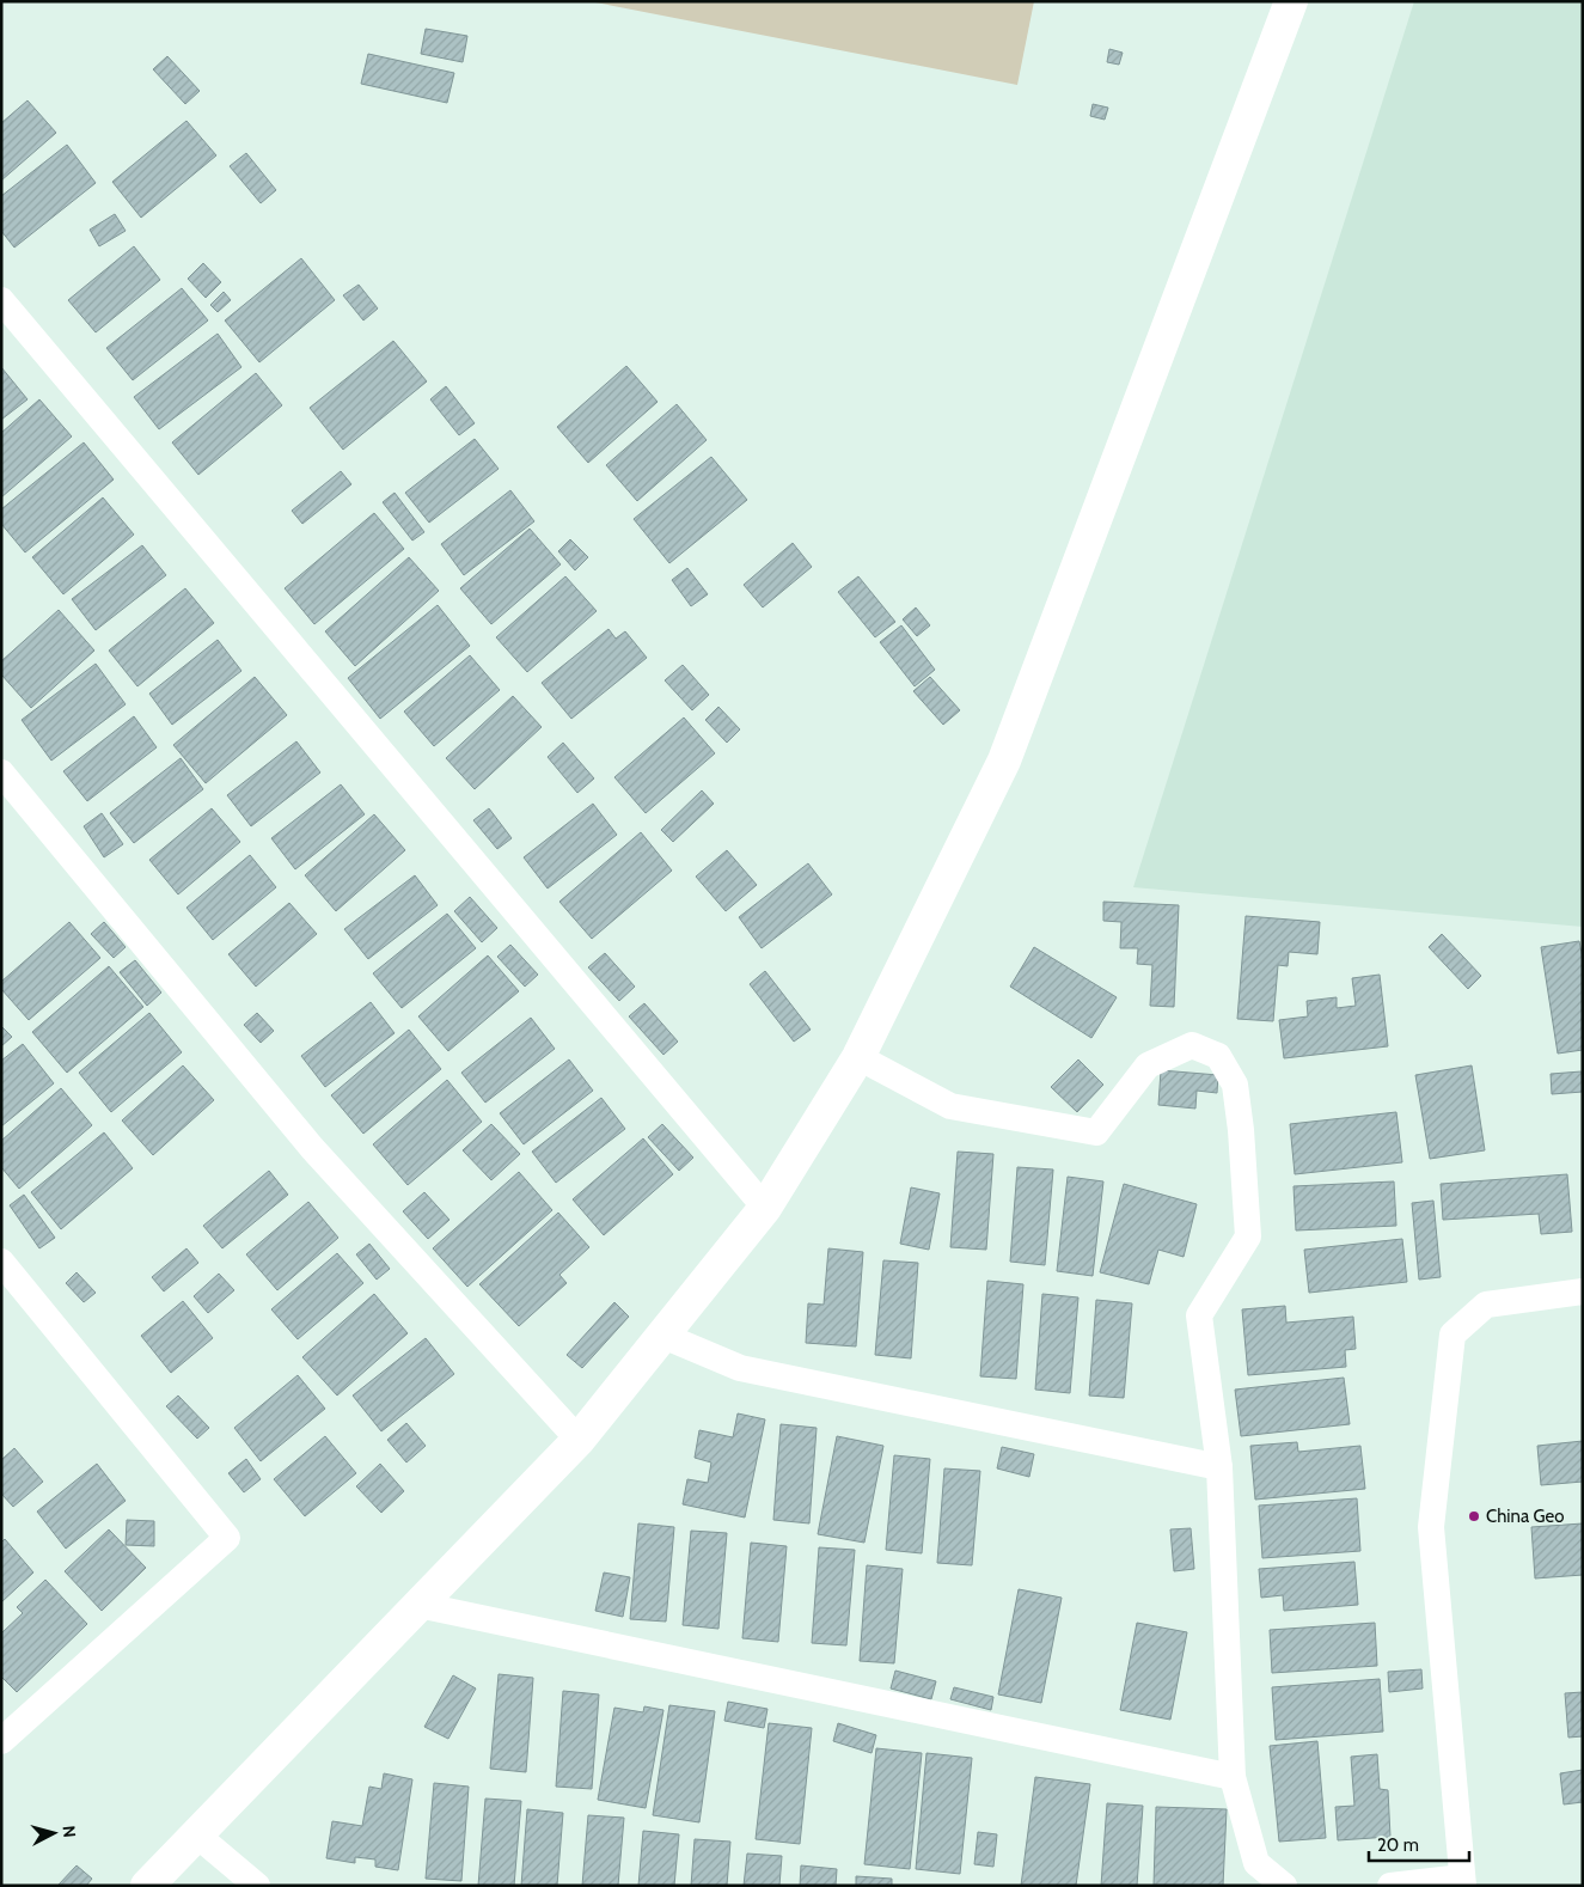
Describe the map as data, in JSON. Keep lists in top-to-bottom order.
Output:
{
  "places": ["China Geo"],
  "scale_bar": "20 m",
  "north": "right"
}
